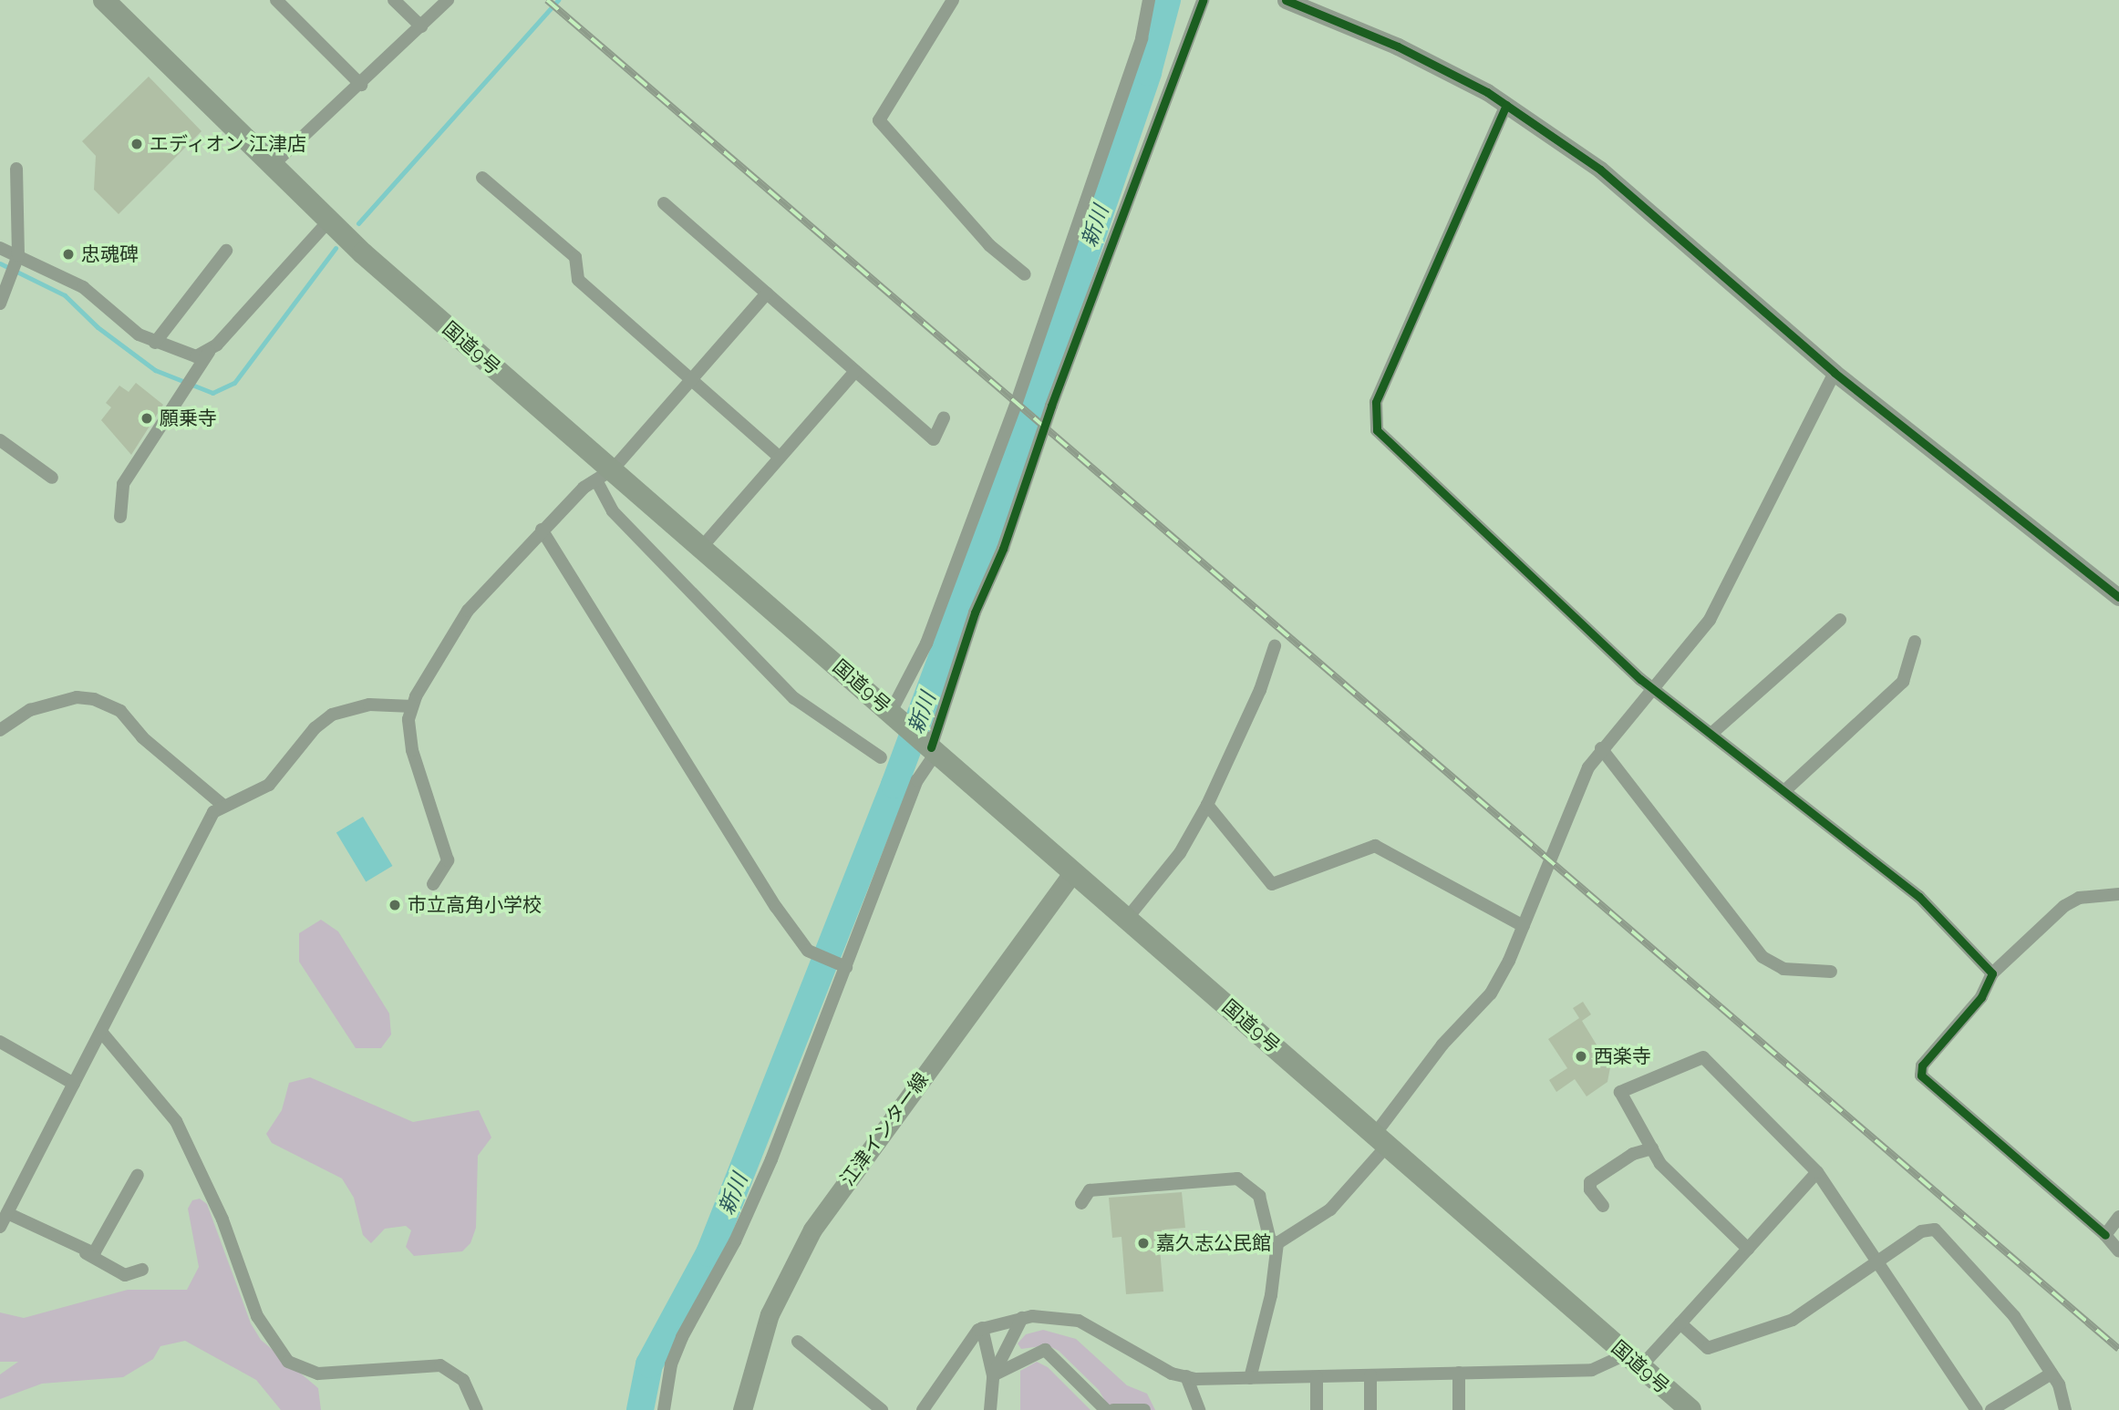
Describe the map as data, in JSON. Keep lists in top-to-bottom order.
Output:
{
  "streets": {
    "highway": ["国道9号"],
    "main road": ["江津インター線"]
  },
  "crossings": [
    ["国道9号", "江津インター線"]
  ],
  "water": ["新川"],
  "places": [
    "エディオン 江津店",
    "忠魂碑",
    "願乗寺",
    "市立高角小学校",
    "西楽寺",
    "嘉久志公民館"
  ]
}
